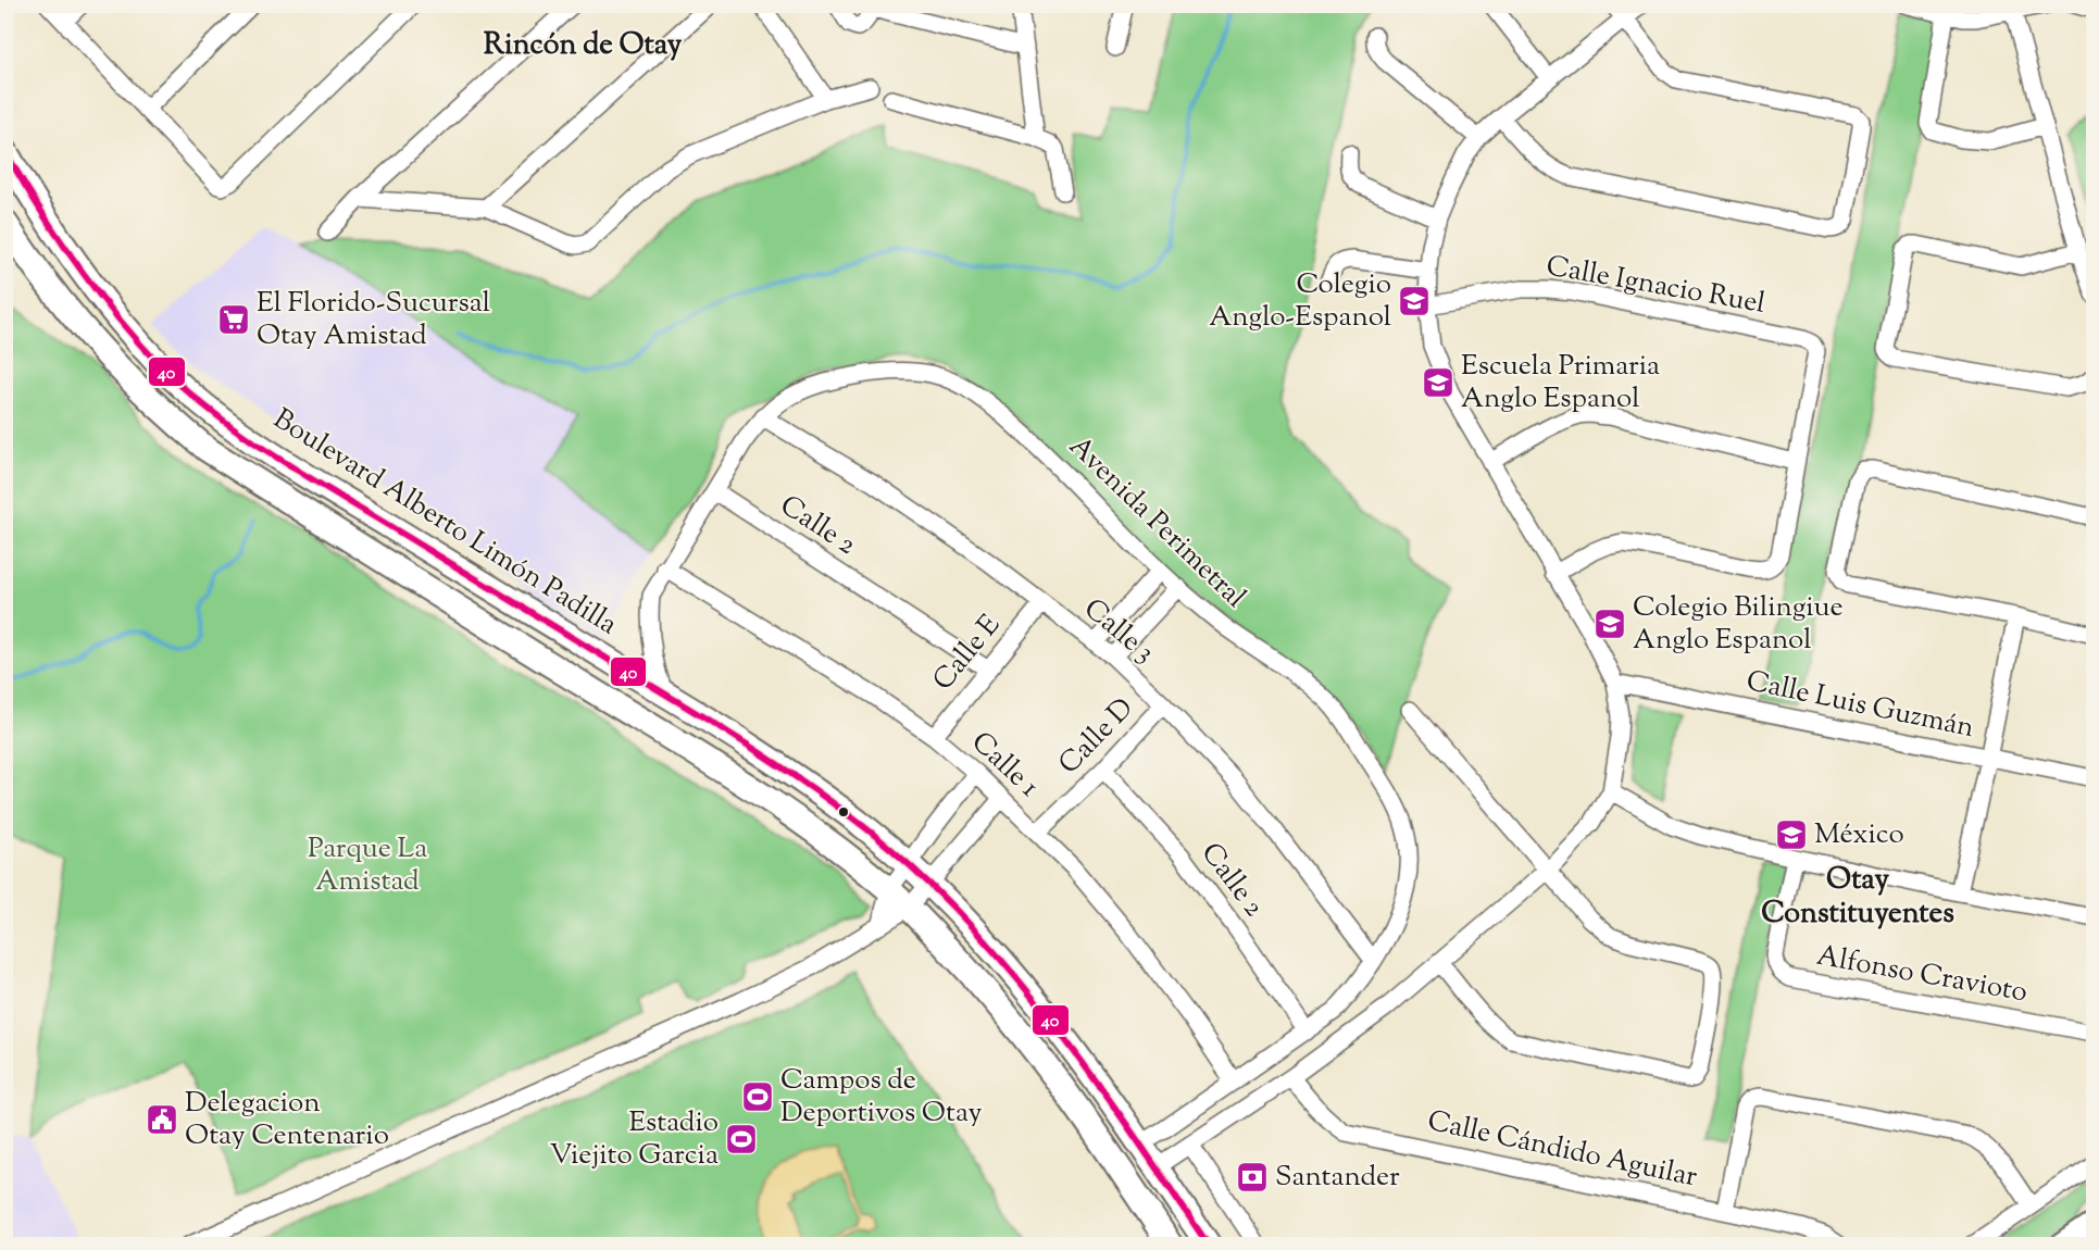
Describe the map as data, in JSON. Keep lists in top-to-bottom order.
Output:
{
  "streets": {
    "highway": ["Boulevard Alberto Limón Padilla"],
    "street": [
      "Calle Ignacio Ruel",
      "Avenida Perimetral",
      "Calle 2",
      "Calle 3",
      "Calle E",
      "Calle Luis Guzmán",
      "Calle D",
      "Calle 1",
      "Alfonso Cravioto",
      "Calle Cándido Aguilar"
    ]
  },
  "crossings": [
    ["Boulevard Alberto Limón Padilla", "Avenida Perimetral"],
    ["Avenida Perimetral", "Calle 2"],
    ["Avenida Perimetral", "Calle 3"],
    ["Avenida Perimetral", "Calle 1"],
    ["Calle 2", "Calle E"],
    ["Calle 2", "Calle D"],
    ["Calle 3", "Calle E"],
    ["Calle 3", "Calle D"],
    ["Calle E", "Calle 1"],
    ["Calle D", "Calle 1"]
  ],
  "districts": ["Rincón de Otay", "Otay Constituyentes"],
  "parks": ["Parque La Amistad"],
  "places": {
    "school or university": [
      "Colegio Anglo-Espanol",
      "Escuela Primaria Anglo Espanol",
      "Colegio Bilingiue Anglo Espanol",
      "México"
    ],
    "supermarket": ["El Florido-Sucursal Otay Amistad"],
    "sports": ["Campos de Deportivos Otay", "Estadio Viejito Garcia"],
    "public building": ["Delegacion Otay Centenario"],
    "bank": ["Santander"]
  },
  "lines": ["transit line 40"]
}
